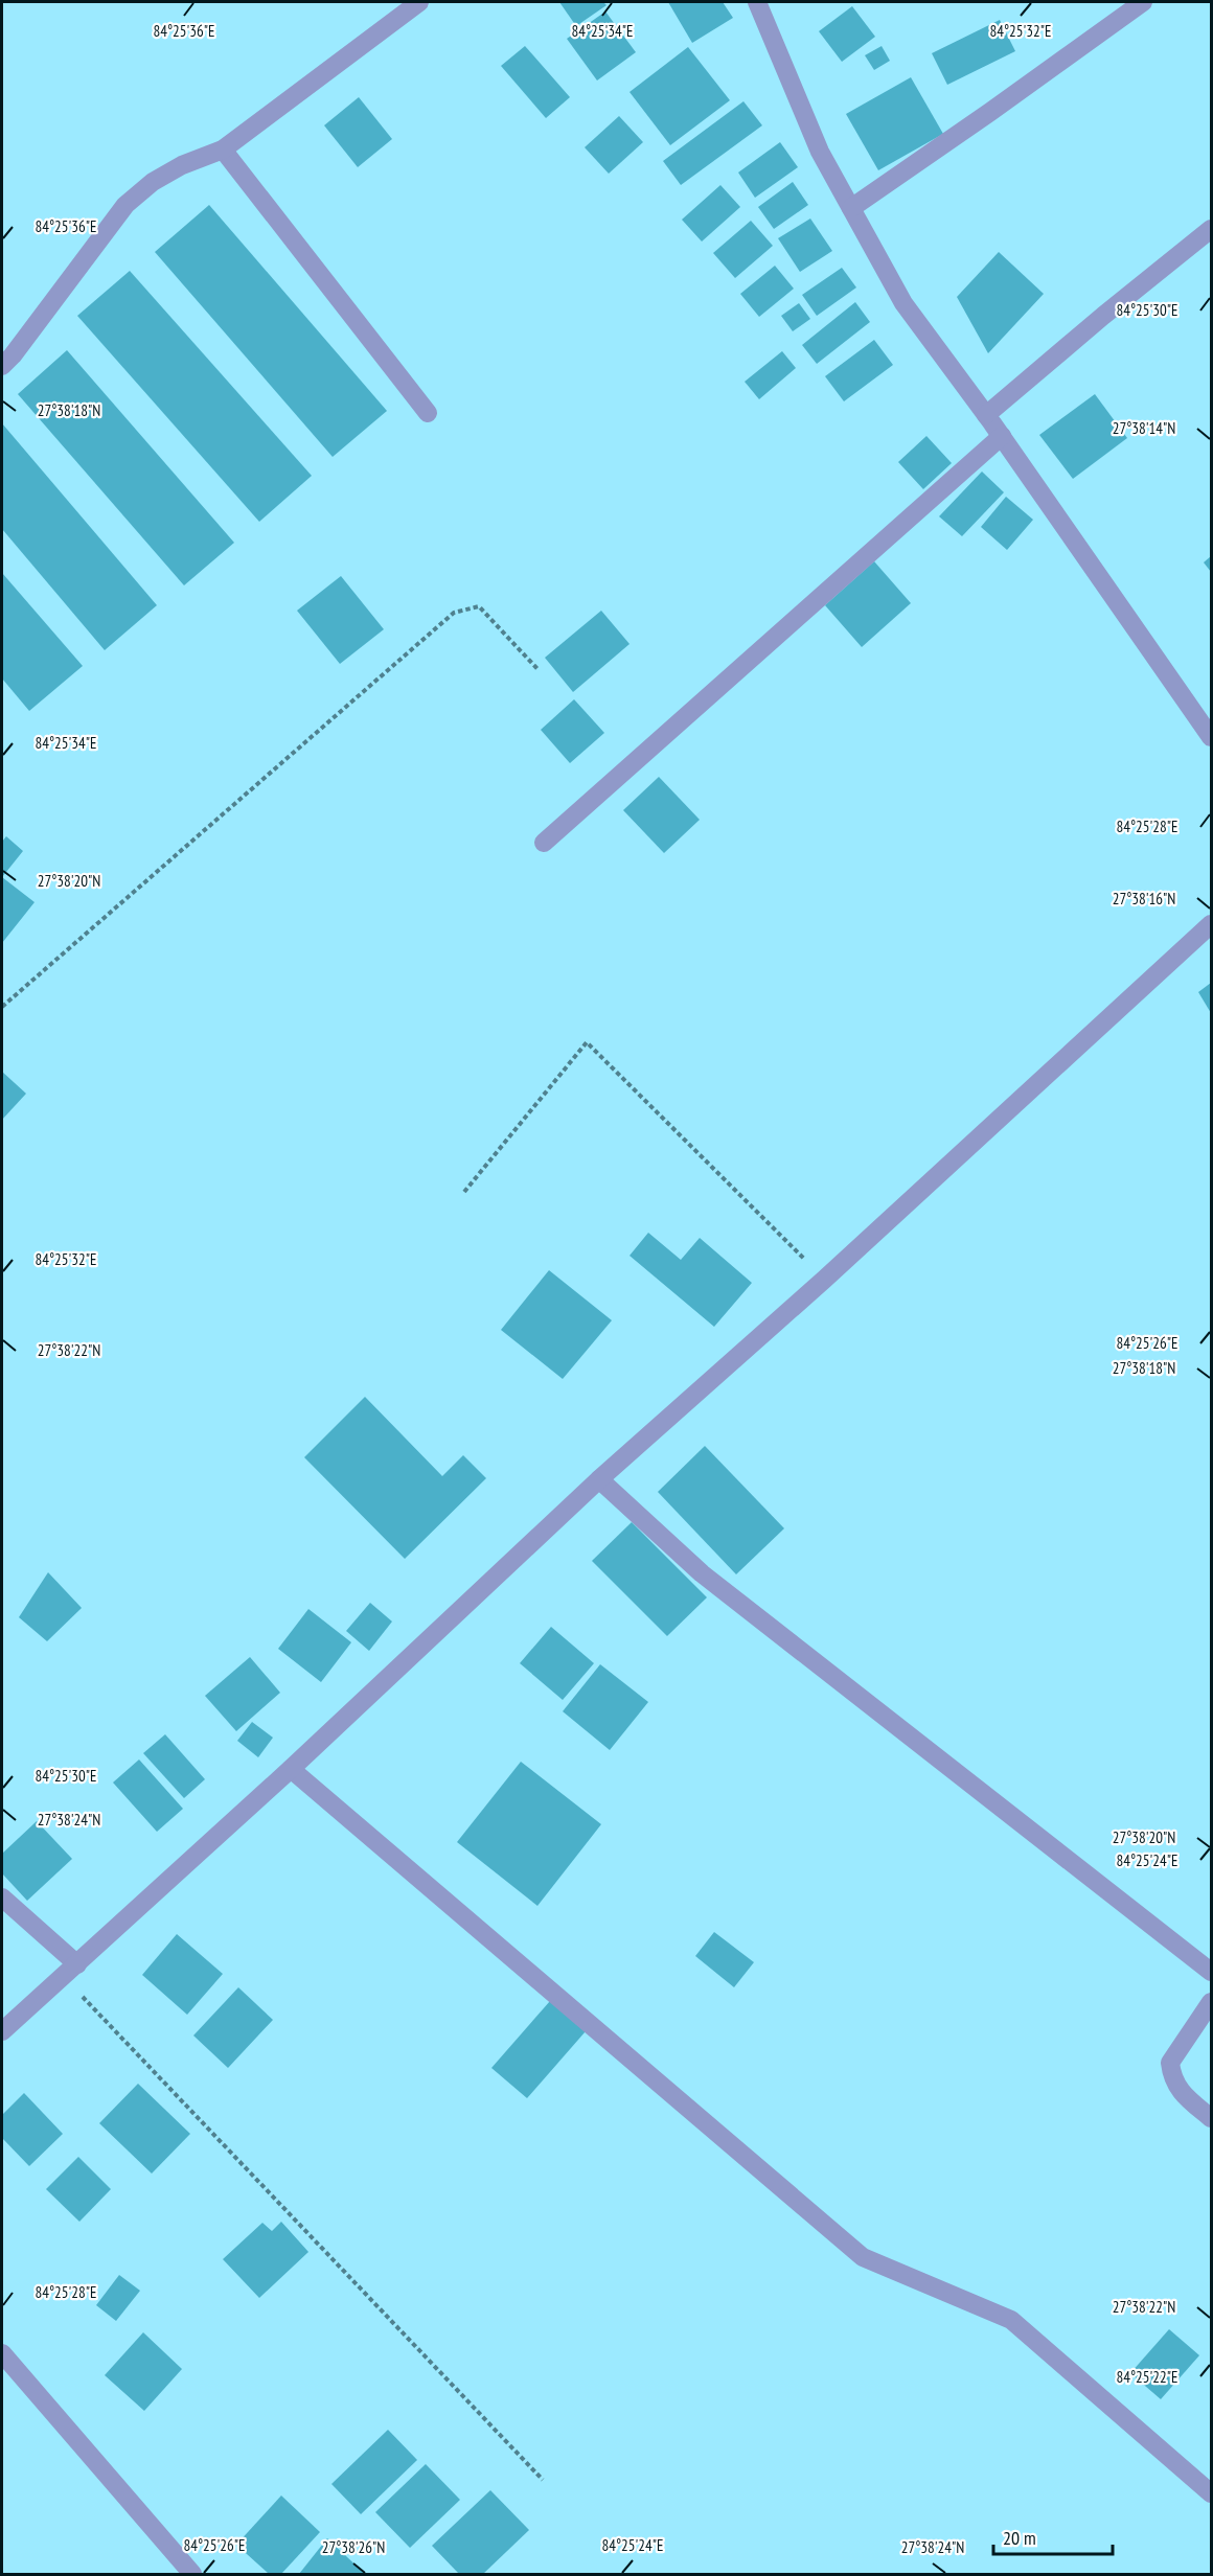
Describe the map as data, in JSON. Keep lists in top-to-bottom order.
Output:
{
  "scale_bar": "20 m",
  "coordinates": [
    "84°25'36\"E",
    "84°25'34\"E",
    "84°25'32\"E",
    "84°25'30\"E",
    "27°38'18\"N",
    "27°38'14\"N",
    "84°25'28\"E",
    "27°38'20\"N",
    "27°38'16\"N",
    "84°25'26\"E",
    "27°38'22\"N",
    "27°38'24\"N",
    "84°25'24\"E",
    "84°25'22\"E",
    "27°38'26\"N"
  ]
}
